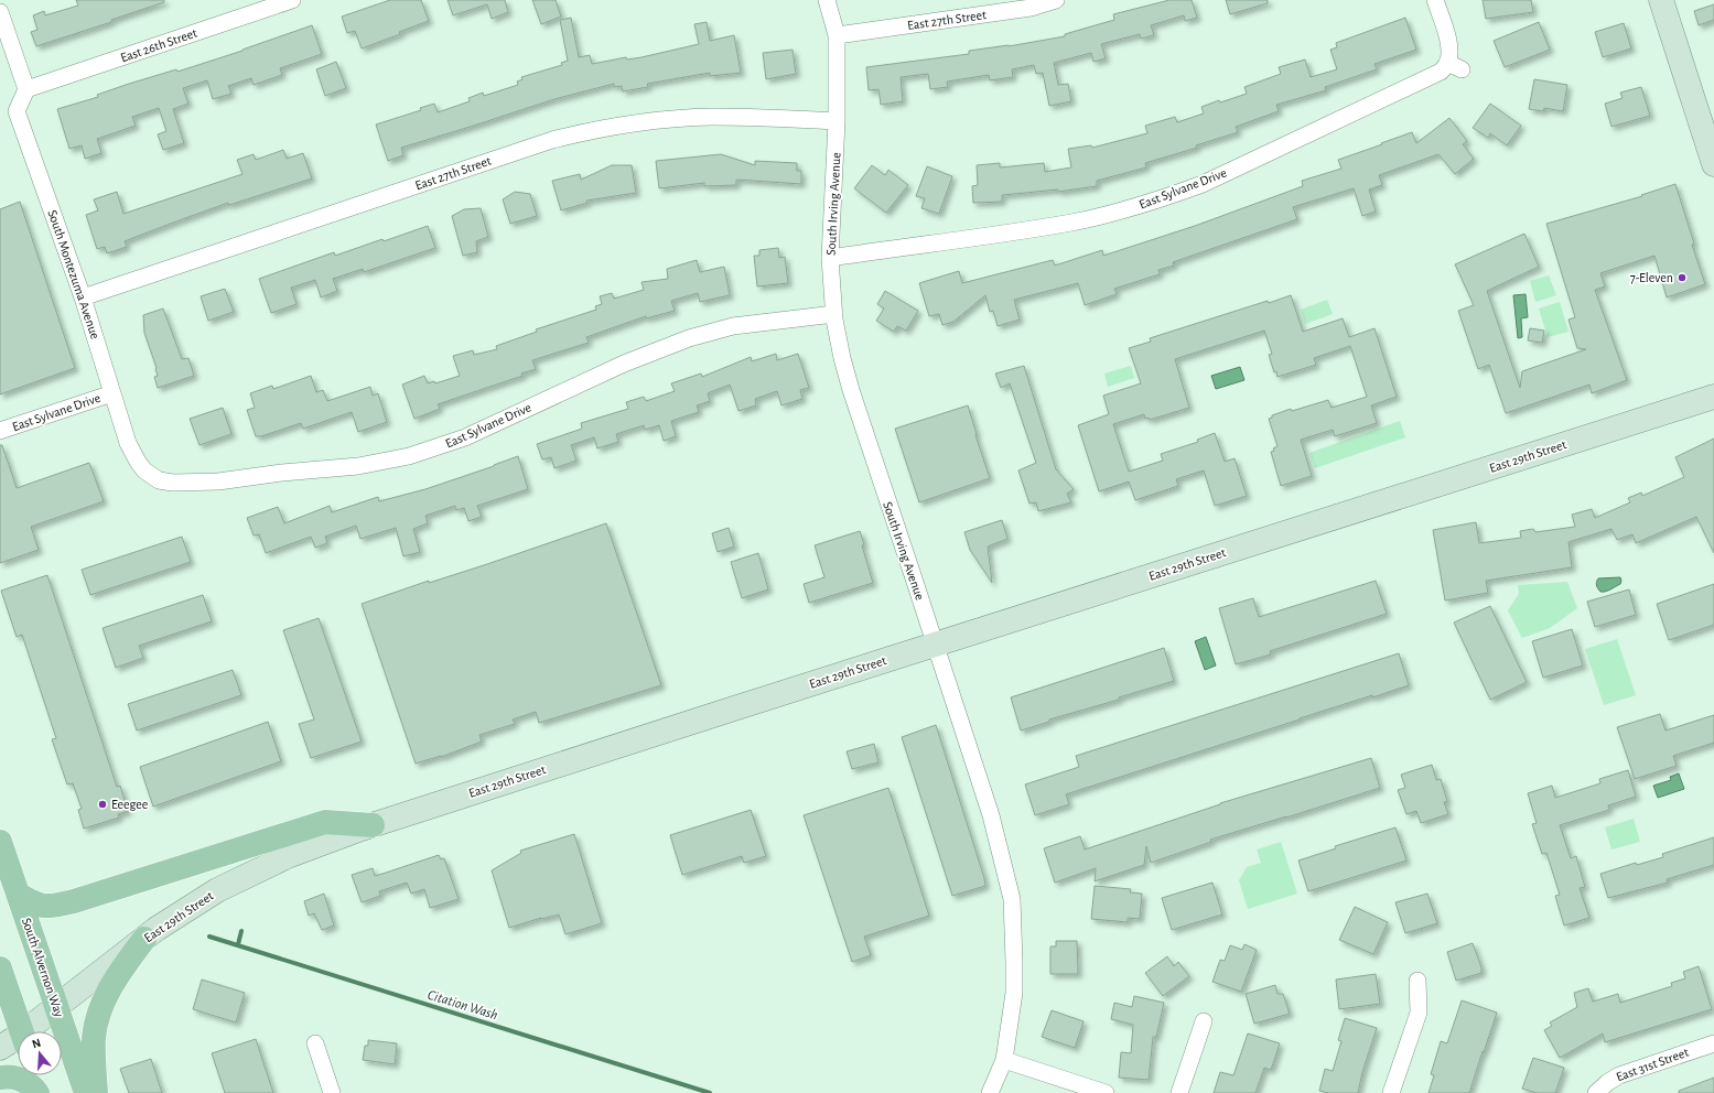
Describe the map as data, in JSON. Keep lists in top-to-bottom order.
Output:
{
  "streets": {
    "main road": ["South Alvernon Way"],
    "street": [
      "East 27th Street",
      "East 26th Street",
      "East Sylvane Drive",
      "South Irving Avenue",
      "South Montezuma Avenue",
      "East 29th Street",
      "East 31st Street"
    ]
  },
  "crossings": [
    ["East 27th Street", "South Irving Avenue"],
    ["East 27th Street", "South Montezuma Avenue"],
    ["East 26th Street", "South Montezuma Avenue"],
    ["East Sylvane Drive", "South Irving Avenue"],
    ["East Sylvane Drive", "South Montezuma Avenue"],
    ["South Irving Avenue", "East 29th Street"],
    ["East 29th Street", "South Alvernon Way"]
  ],
  "water": ["Citation Wash"],
  "places": ["7-Eleven", "Eeegee"],
  "north": "top"
}
